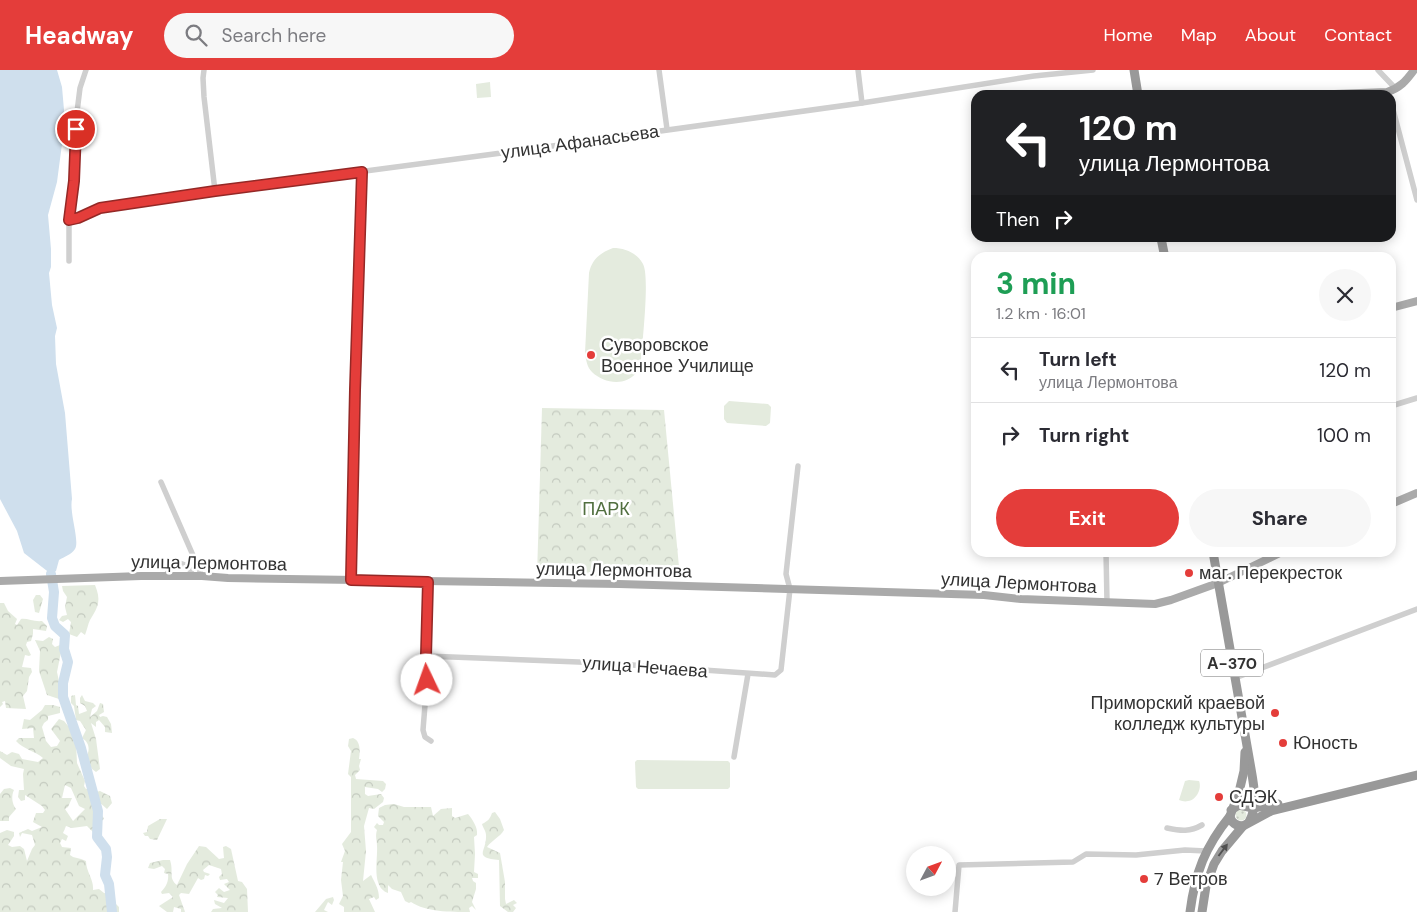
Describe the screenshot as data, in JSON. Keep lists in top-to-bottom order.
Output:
{
  "streets": {
    "highway": ["А-370"],
    "main road": ["улица Лермонтова"],
    "street": ["улица Афанасьева", "улица Нечаева"]
  },
  "crossings": [
    ["улица Лермонтова", "А-370"],
    ["улица Лермонтова", "улица Нечаева"]
  ],
  "parks": ["ПАРК"],
  "places": [
    "Суворовское Военное Училище",
    "маг. Перекресток",
    "Приморский краевой колледж культуры",
    "Юность",
    "СДЭК",
    "7 Ветров"
  ],
  "north": "top right",
  "page": {
    "header": "Headway",
    "search": "Search here",
    "nav": [
      "Home",
      "Map",
      "About",
      "Contact"
    ],
    "turn": ["120 m", "улица Лермонтова"],
    "then": "Then",
    "heading": ["3 min", "1.2 km · 16:01"],
    "list": [
      {
        "name": "Turn left",
        "note": "улица Лермонтова",
        "value": "120 m"
      },
      {
        "name": "Turn right",
        "value": "100 m"
      }
    ],
    "buttons": ["Exit", "Share"]
  }
}
